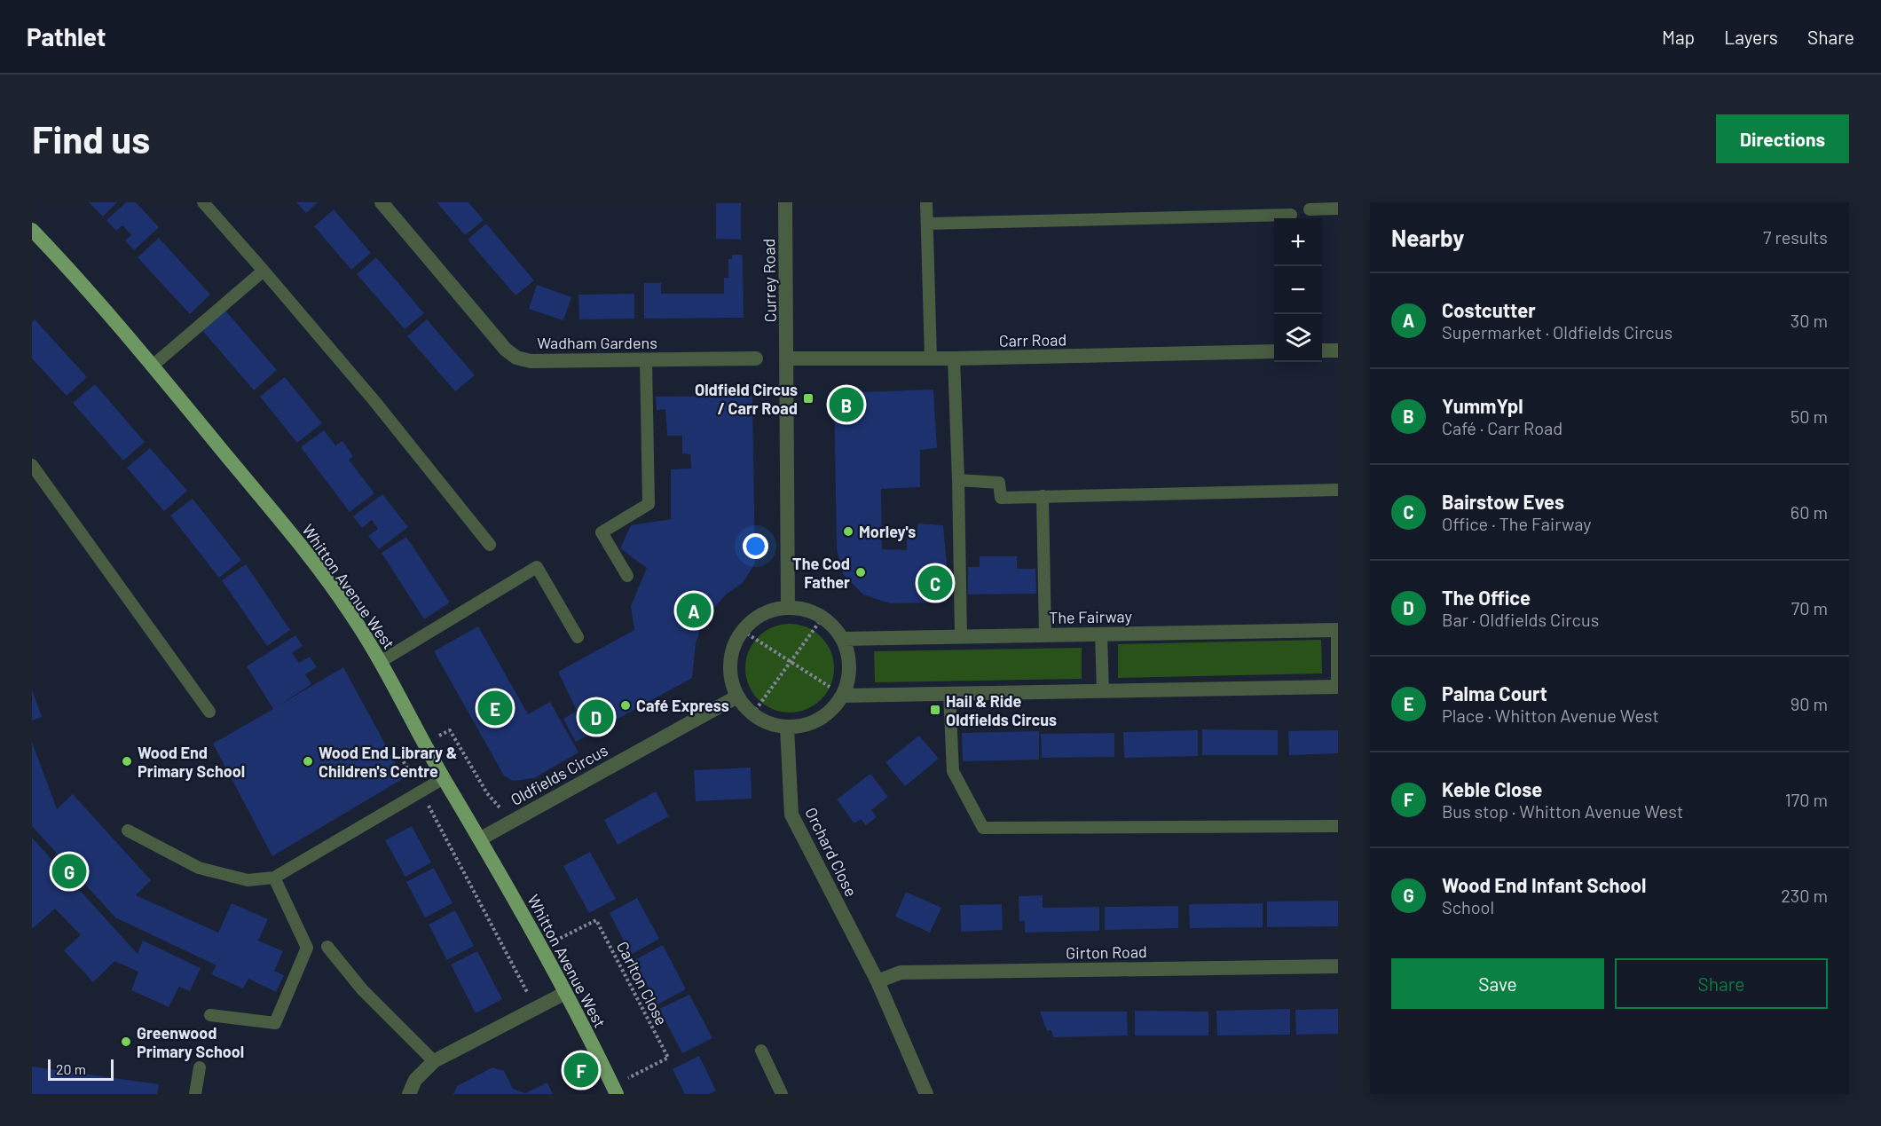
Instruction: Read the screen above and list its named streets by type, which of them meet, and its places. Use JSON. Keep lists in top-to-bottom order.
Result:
{
  "streets": {
    "main road": ["Whitton Avenue West"],
    "street": [
      "Currey Road",
      "Carr Road",
      "Wadham Gardens",
      "The Fairway",
      "Oldfields Circus",
      "Orchard Close",
      "Girton Road"
    ],
    "path": ["Carlton Close"]
  },
  "crossings": [
    ["Currey Road", "Carr Road"],
    ["Whitton Avenue West", "Oldfields Circus"],
    ["Whitton Avenue West", "Carlton Close"],
    ["Orchard Close", "Girton Road"]
  ],
  "places": {
    "transit": ["Oldfield Circus / Carr Road", "Hail & Ride Oldfields Circus"],
    "other": [
      "Morley's",
      "The Cod Father",
      "Café Express",
      "Wood End Primary School",
      "Wood End Library & Children's Centre",
      "Greenwood Primary School"
    ]
  },
  "scale_bar": "20 m",
  "page": {
    "header": "Pathlet",
    "nav": ["Map", "Layers", "Share"],
    "buttons": [
      "Directions",
      ["Save", "Share"]
    ],
    "title": "Find us",
    "heading": ["Nearby", "7 results"],
    "map_buttons": ["+", "−"],
    "list": [
      {
        "mark": "A",
        "name": "Costcutter",
        "note": "Supermarket · Oldfields Circus",
        "value": "30 m"
      },
      {
        "mark": "B",
        "name": "YummYpl",
        "note": "Café · Carr Road",
        "value": "50 m"
      },
      {
        "mark": "C",
        "name": "Bairstow Eves",
        "note": "Office · The Fairway",
        "value": "60 m"
      },
      {
        "mark": "D",
        "name": "The Office",
        "note": "Bar · Oldfields Circus",
        "value": "70 m"
      },
      {
        "mark": "E",
        "name": "Palma Court",
        "note": "Place · Whitton Avenue West",
        "value": "90 m"
      },
      {
        "mark": "F",
        "name": "Keble Close",
        "note": "Bus stop · Whitton Avenue West",
        "value": "170 m"
      },
      {
        "mark": "G",
        "name": "Wood End Infant School",
        "note": "School",
        "value": "230 m"
      }
    ],
    "pins": [
      "B",
      "C",
      "A",
      "E",
      "D",
      "G",
      "F"
    ],
    "scale": "20 m"
  }
}
